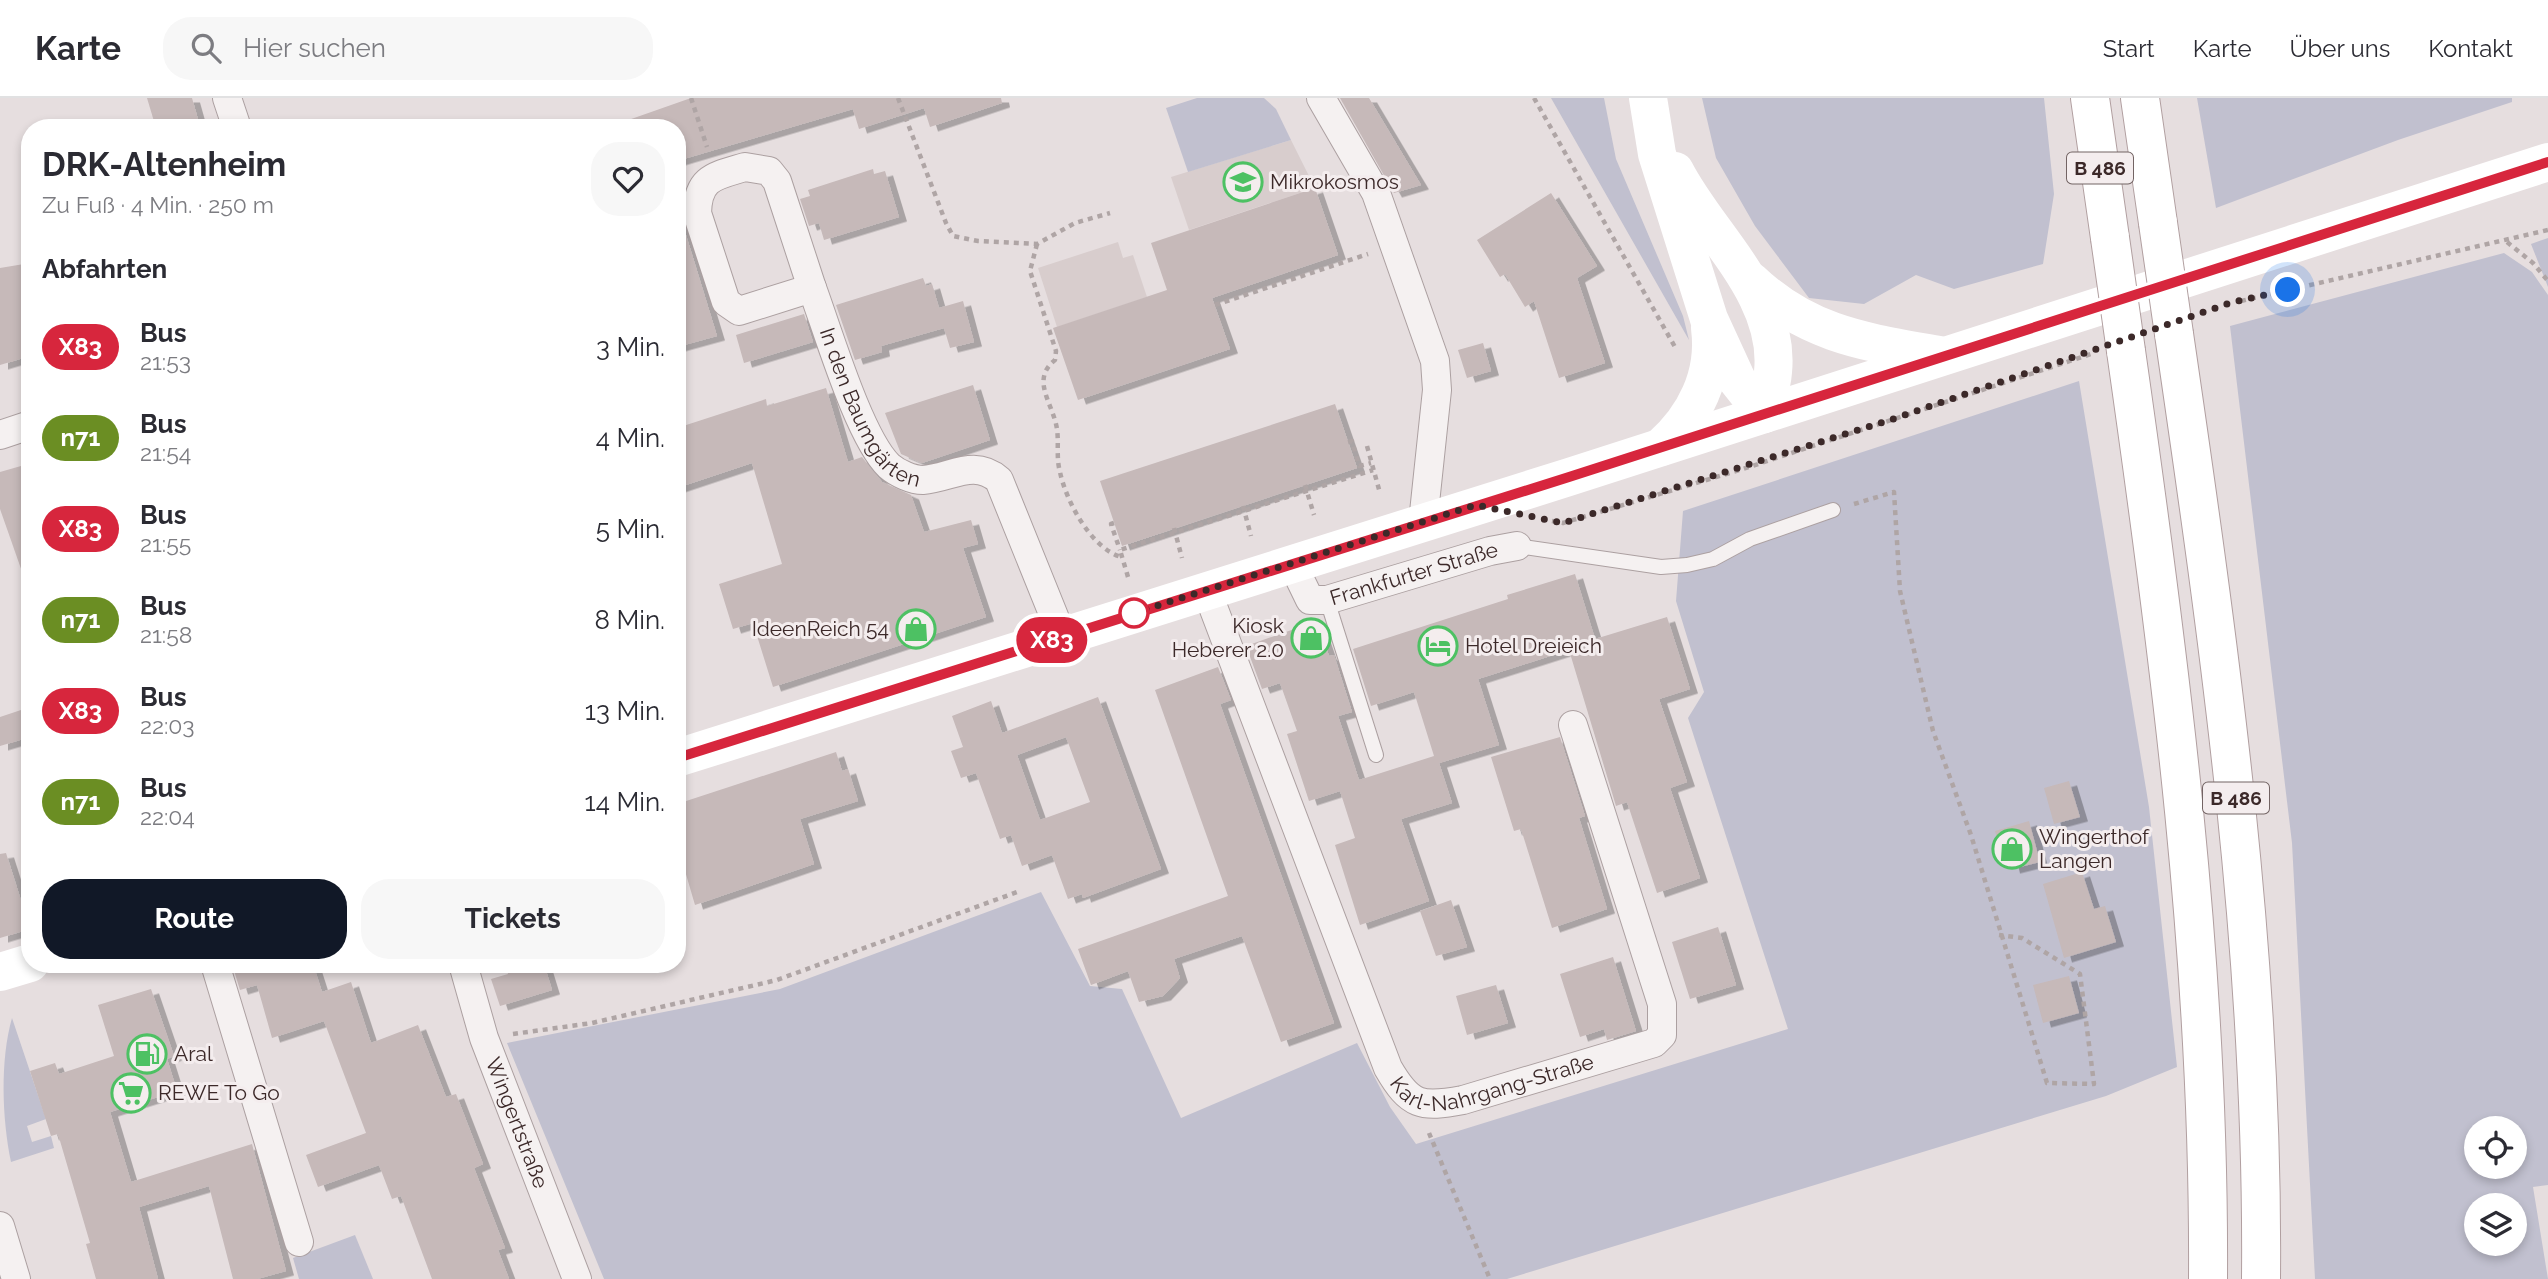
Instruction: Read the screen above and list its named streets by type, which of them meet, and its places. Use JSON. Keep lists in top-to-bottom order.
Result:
{
  "streets": {
    "main road": ["B 486"],
    "street": [
      "In den Baumgärten",
      "Frankfurter Straße",
      "Karl-Nahrgang-Straße",
      "Wingertstraße"
    ]
  },
  "places": {
    "school or university": ["Mikrokosmos"],
    "shop": ["IdeenReich 54", "Kiosk Heberer 2.0", "Wingerthof Langen"],
    "hotel": ["Hotel Dreieich"],
    "fuel station": ["Aral"],
    "supermarket": ["REWE To Go"]
  },
  "lines": ["bus line X83"],
  "page": {
    "header": "Karte",
    "search": "Hier suchen",
    "nav": [
      "Start",
      "Karte",
      "Über uns",
      "Kontakt"
    ],
    "on_map": "X83",
    "heading": [
      ["DRK-Altenheim", "Zu Fuß · 4 Min. · 250 m"],
      "Abfahrten"
    ],
    "list": [
      {
        "mark": "X83",
        "name": "Bus",
        "note": "21:53",
        "value": "3 Min."
      },
      {
        "mark": "n71",
        "name": "Bus",
        "note": "21:54",
        "value": "4 Min."
      },
      {
        "mark": "X83",
        "name": "Bus",
        "note": "21:55",
        "value": "5 Min."
      },
      {
        "mark": "n71",
        "name": "Bus",
        "note": "21:58",
        "value": "8 Min."
      },
      {
        "mark": "X83",
        "name": "Bus",
        "note": "22:03",
        "value": "13 Min."
      },
      {
        "mark": "n71",
        "name": "Bus",
        "note": "22:04",
        "value": "14 Min."
      }
    ],
    "buttons": ["Route", "Tickets"]
  }
}
